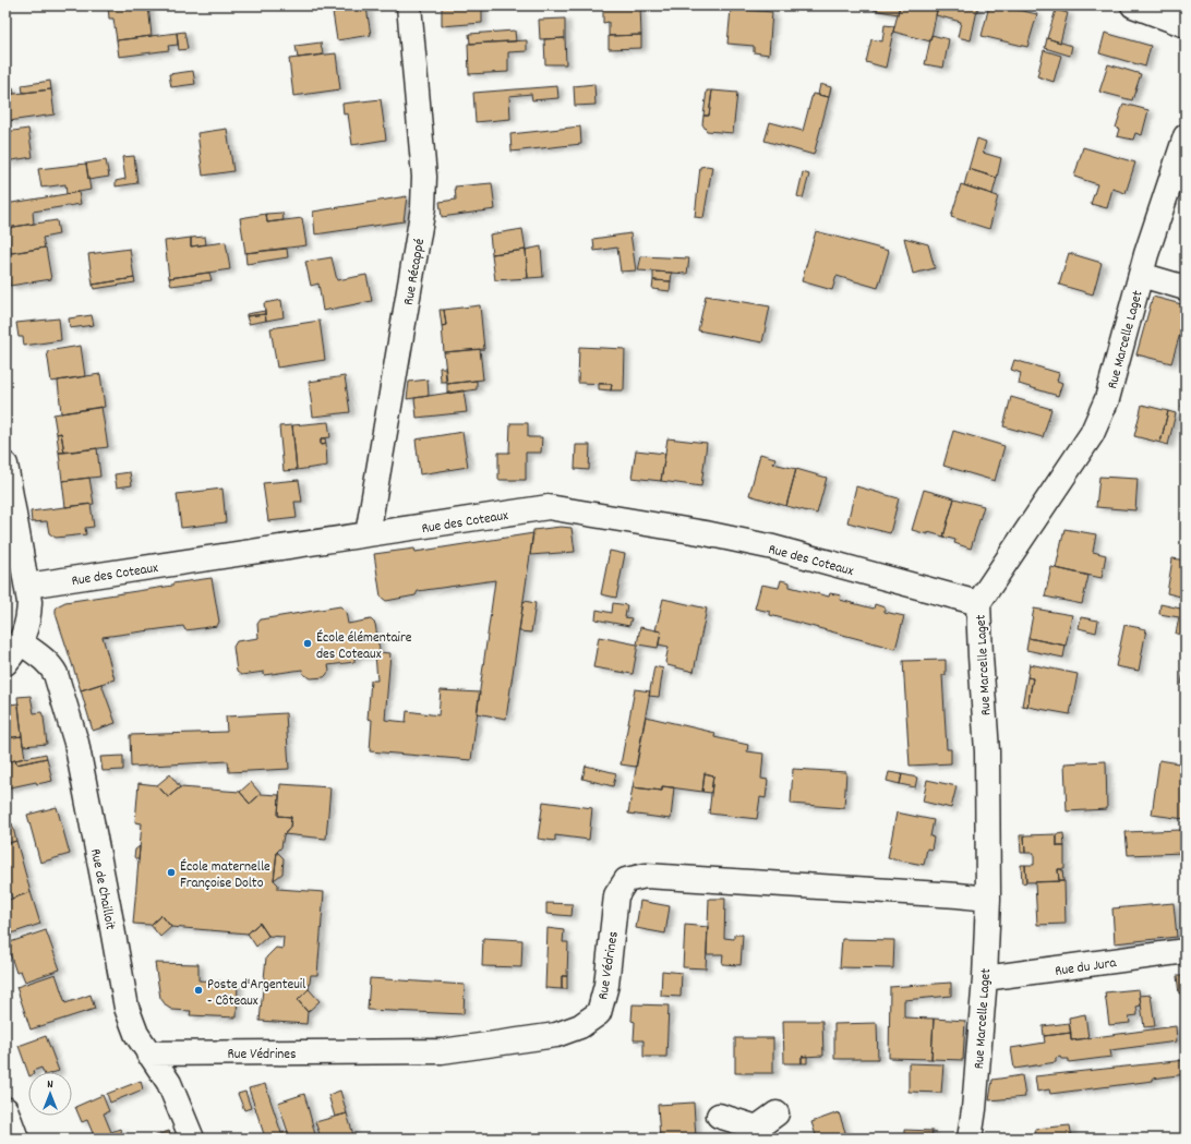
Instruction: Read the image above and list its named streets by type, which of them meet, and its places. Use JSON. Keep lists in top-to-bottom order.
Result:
{
  "streets": {
    "street": [
      "Rue Récappé",
      "Rue Marcelle Laget",
      "Rue des Coteaux",
      "Rue de Chailloit",
      "Rue Védrines",
      "Rue du Jura"
    ]
  },
  "crossings": [
    ["Rue Récappé", "Rue des Coteaux"],
    ["Rue Marcelle Laget", "Rue des Coteaux"],
    ["Rue Marcelle Laget", "Rue Védrines"],
    ["Rue Marcelle Laget", "Rue du Jura"],
    ["Rue de Chailloit", "Rue Védrines"]
  ],
  "places": ["École élémentaire des Coteaux", "École maternelle Françoise Dolto", "Poste d'Argenteuil - Côteaux"],
  "north": "top"
}
